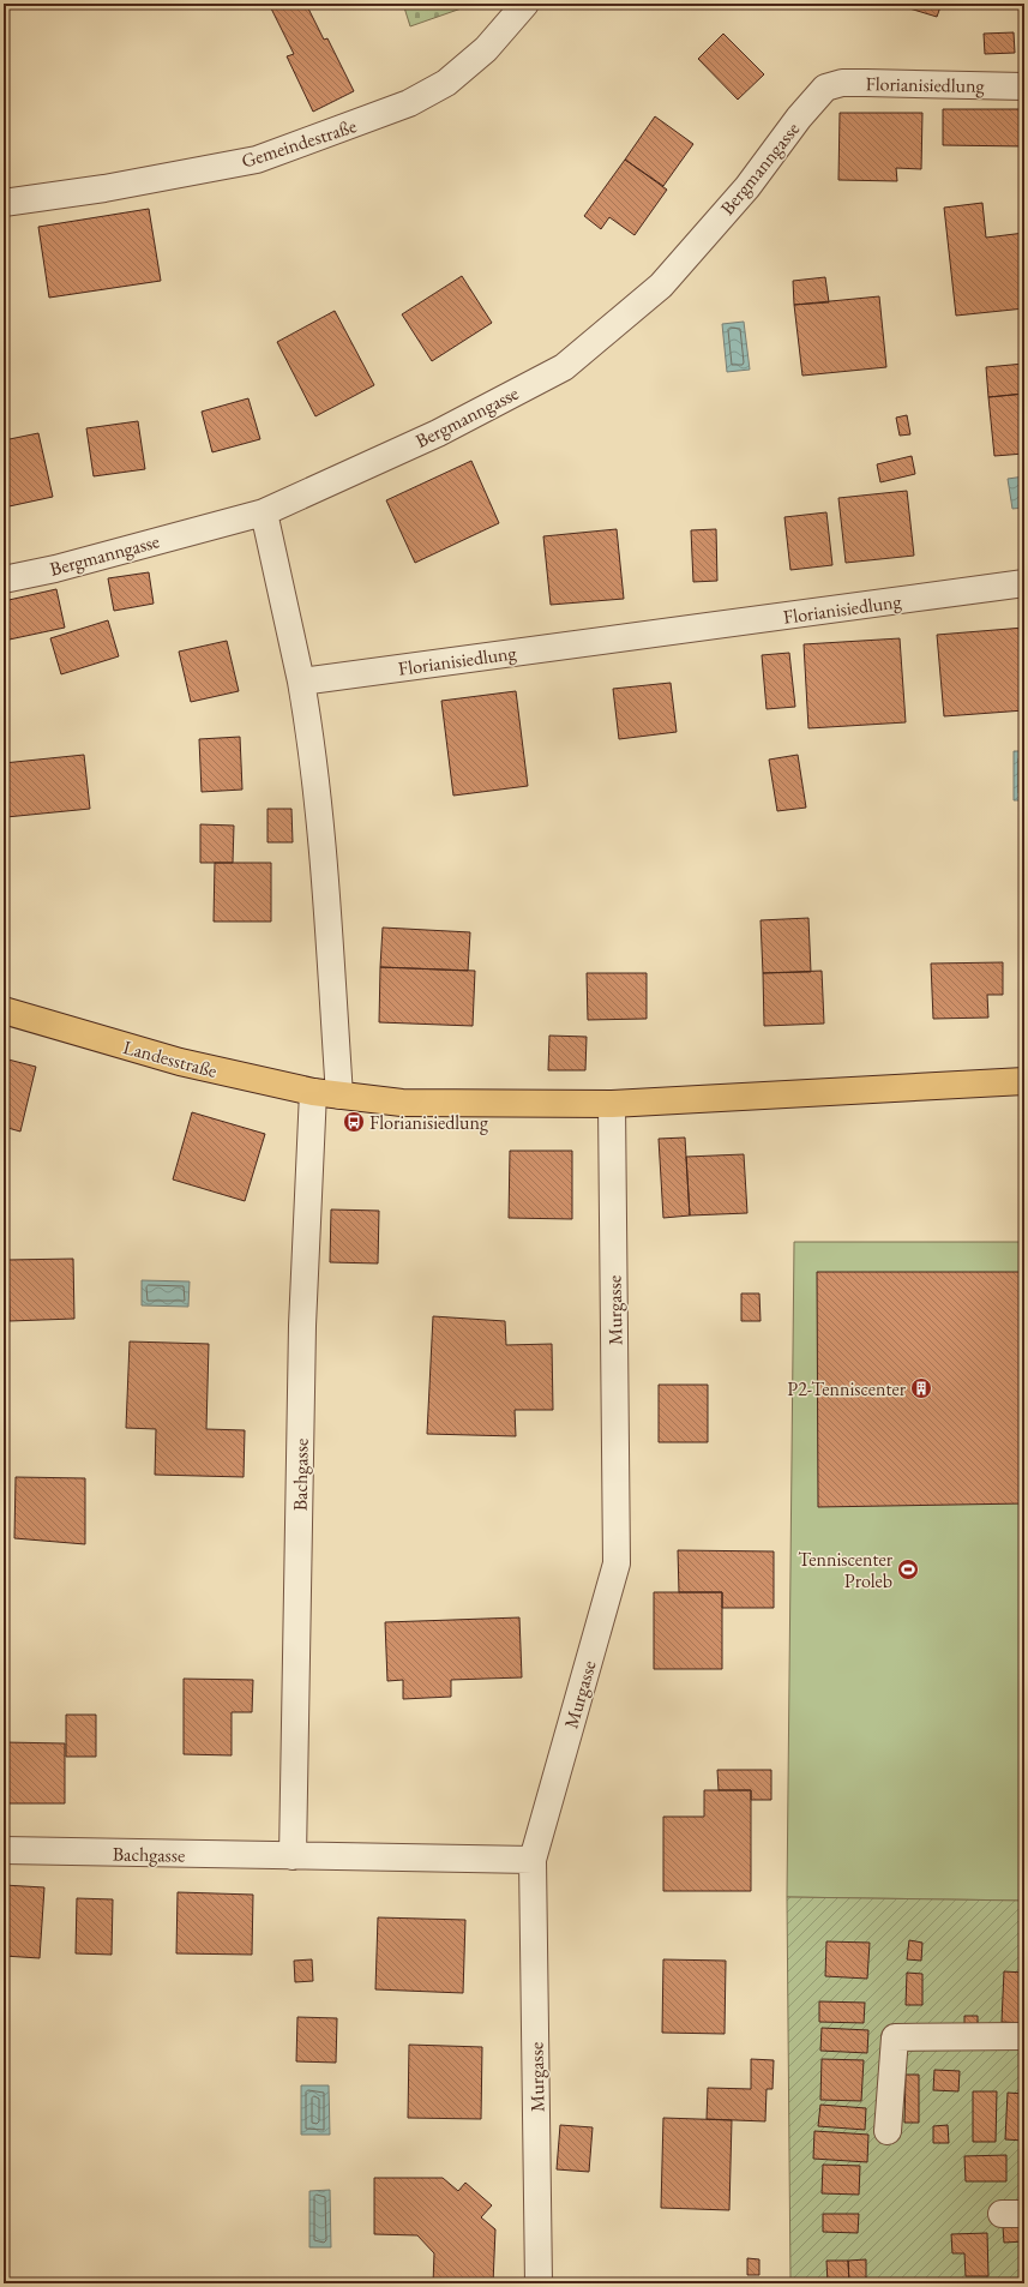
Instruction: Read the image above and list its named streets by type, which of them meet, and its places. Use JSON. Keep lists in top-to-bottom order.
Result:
{
  "streets": {
    "main road": ["Landesstraße"],
    "street": [
      "Florianisiedlung",
      "Gemeindestraße",
      "Bergmanngasse",
      "Murgasse",
      "Bachgasse"
    ]
  },
  "crossings": [
    ["Florianisiedlung", "Bergmanngasse"],
    ["Landesstraße", "Murgasse"],
    ["Landesstraße", "Bachgasse"],
    ["Murgasse", "Bachgasse"]
  ],
  "places": {
    "bus stop": ["Florianisiedlung"],
    "building": ["P2-Tenniscenter"],
    "sports": ["Tenniscenter Proleb"]
  }
}
